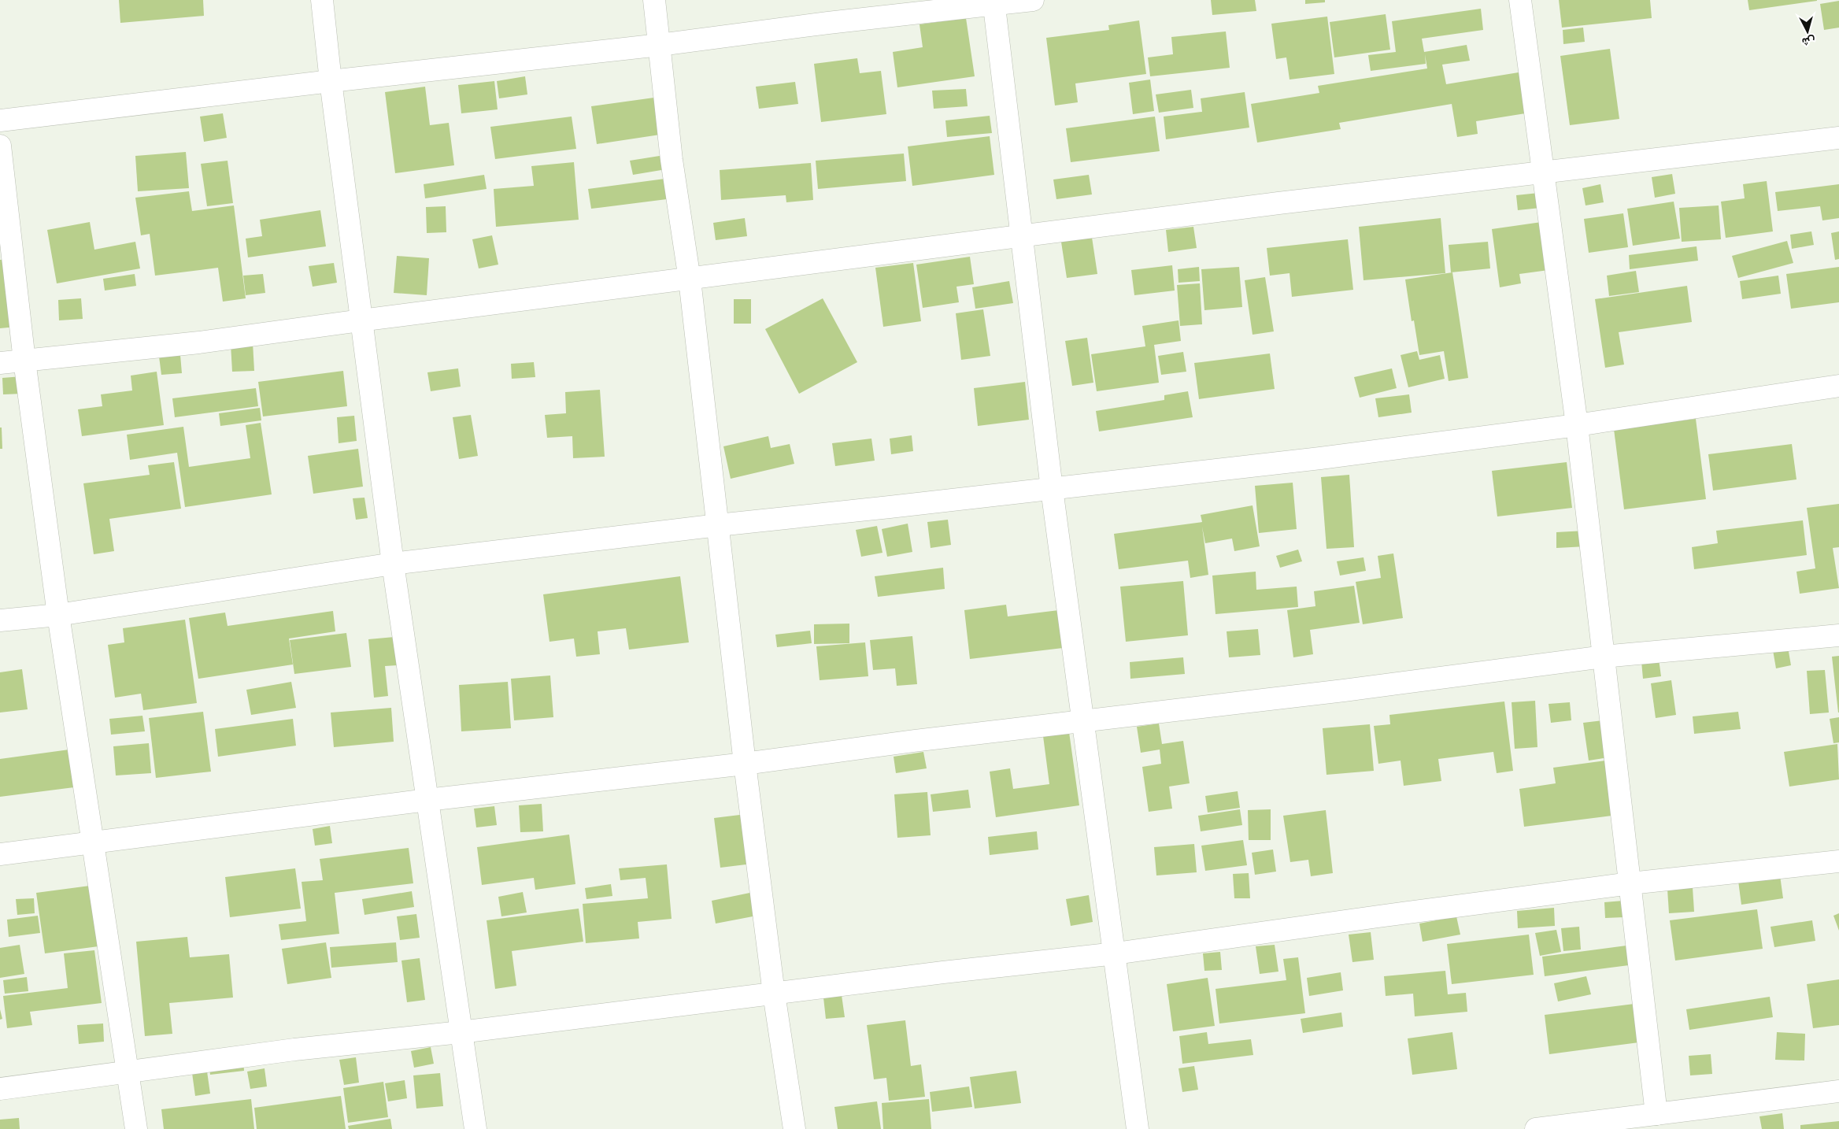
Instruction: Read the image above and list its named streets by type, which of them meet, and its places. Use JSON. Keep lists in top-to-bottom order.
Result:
{
  "north": "bottom"
}
